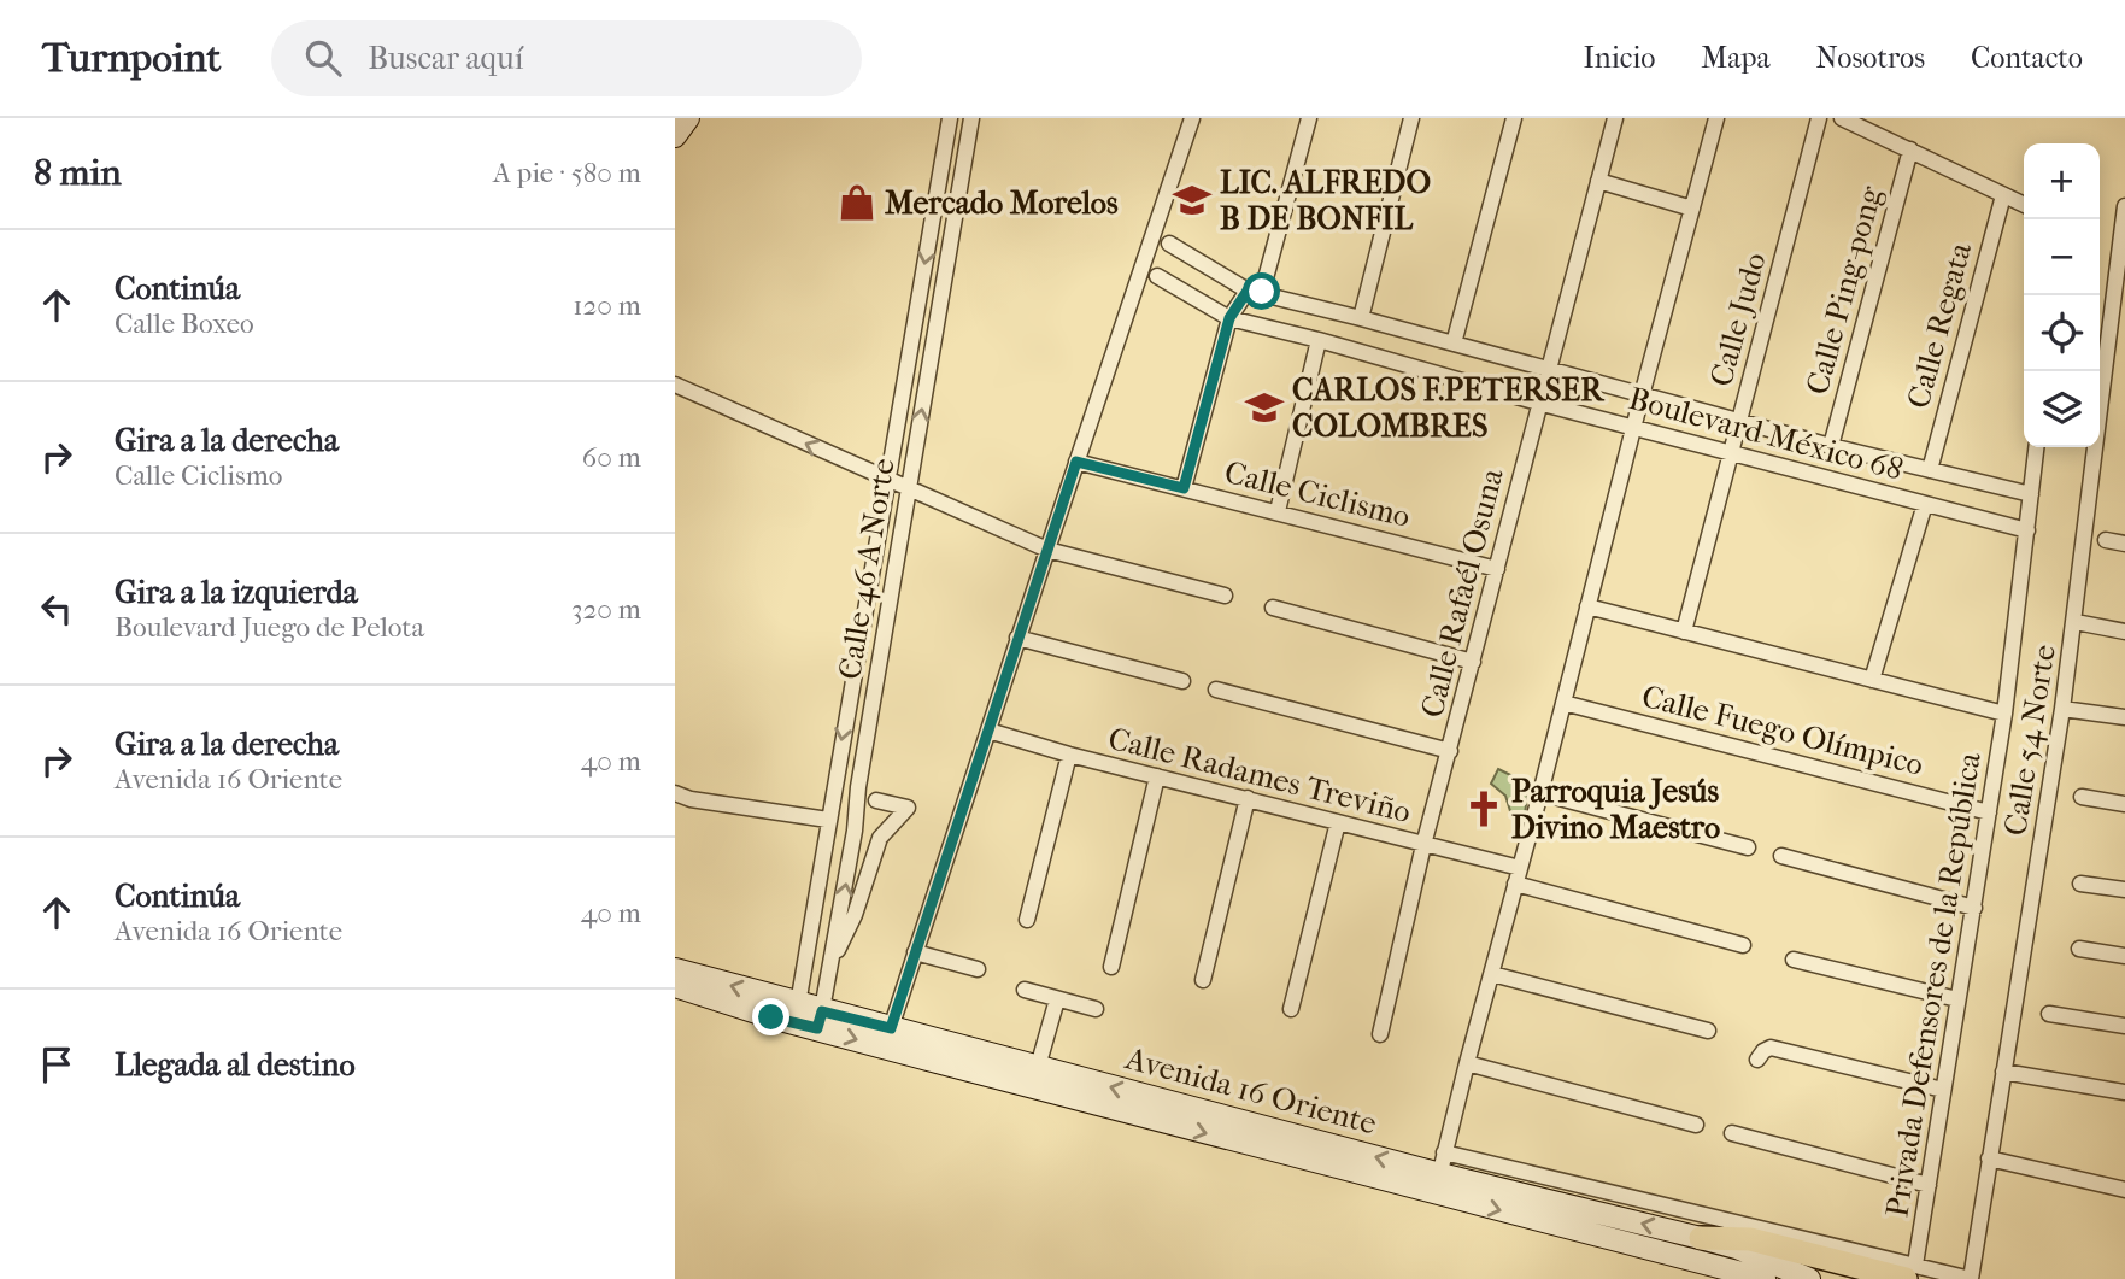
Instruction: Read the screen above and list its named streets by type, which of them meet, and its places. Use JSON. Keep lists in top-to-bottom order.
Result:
{
  "streets": {
    "main road": ["Avenida 16 Oriente"],
    "street": [
      "Calle Ping-pong",
      "Calle Judo",
      "Calle Regata",
      "Boulevard México 68",
      "Calle Ciclismo",
      "Calle 46 A Norte",
      "Calle Rafaél Osuna",
      "Calle Fuego Olímpico",
      "Calle 54 Norte",
      "Calle Radames Treviño",
      "Privada Defensores de la República"
    ]
  },
  "crossings": [
    ["Calle Ping-pong", "Boulevard México 68"],
    ["Calle Judo", "Boulevard México 68"],
    ["Calle Regata", "Boulevard México 68"],
    ["Boulevard México 68", "Calle Rafaél Osuna"],
    ["Boulevard México 68", "Privada Defensores de la República"],
    ["Calle Ciclismo", "Calle Rafaél Osuna"],
    ["Calle 46 A Norte", "Avenida 16 Oriente"],
    ["Calle Rafaél Osuna", "Calle Radames Treviño"],
    ["Calle Fuego Olímpico", "Privada Defensores de la República"],
    ["Calle 54 Norte", "Privada Defensores de la República"],
    ["Privada Defensores de la República", "Avenida 16 Oriente"]
  ],
  "places": {
    "school or university": ["LIC. ALFREDO B DE BONFIL", "CARLOS F.PETERSER COLOMBRES"],
    "shop": ["Mercado Morelos"],
    "church": ["Parroquia Jesús Divino Maestro"]
  },
  "page": {
    "header": "Turnpoint",
    "search": "Buscar aquí",
    "nav": [
      "Inicio",
      "Mapa",
      "Nosotros",
      "Contacto"
    ],
    "heading": ["8 min", "A pie · 580 m"],
    "map_buttons": ["+", "−"],
    "list": [
      ["Continúa", "Calle Boxeo", "120 m"],
      ["Gira a la derecha", "Calle Ciclismo", "60 m"],
      ["Gira a la izquierda", "Boulevard Juego de Pelota", "320 m"],
      ["Gira a la derecha", "Avenida 16 Oriente", "40 m"],
      ["Continúa", "Avenida 16 Oriente", "40 m"],
      "Llegada al destino"
    ]
  }
}
